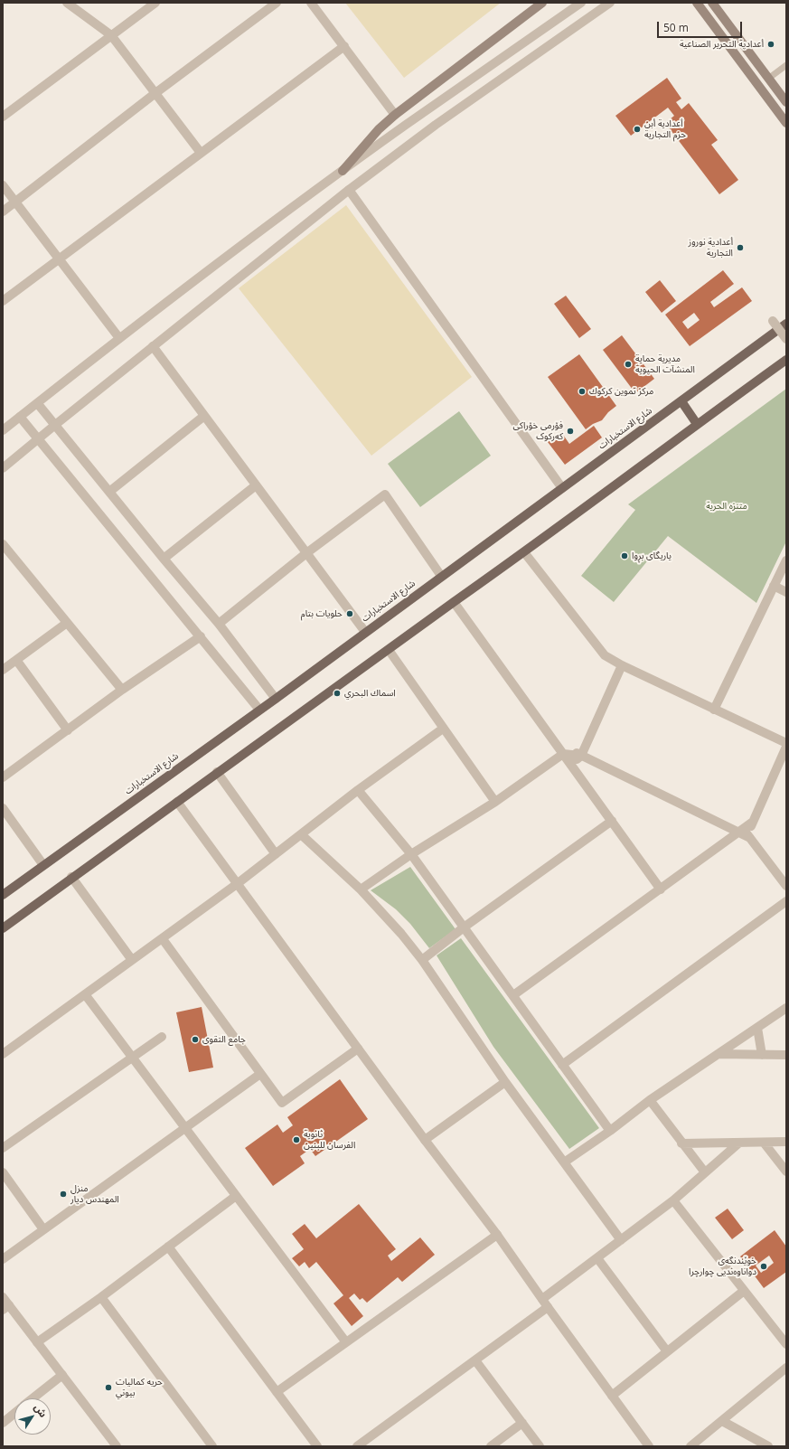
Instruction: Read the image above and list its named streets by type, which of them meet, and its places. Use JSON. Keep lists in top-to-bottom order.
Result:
{
  "streets": {
    "main road": ["شارع الاستخبارات"]
  },
  "parks": ["متنزه الحرية"],
  "places": [
    "أعدادية التحرير الصناعية",
    "أعدادية أبن حزم التجارية",
    "أعدادية نوروز التجارية",
    "مديرية حماية المنشآت الحيوية",
    "مركز تموين كركوك",
    "فۆرمی خۆراکی کەرکوک",
    "یاریگای بڕوا",
    "حلويات بتام",
    "اسماك البحري",
    "جامع التقوى",
    "ثانوية الفرسان للبنين",
    "منزل المهندس ديار",
    "خوێندنگەی دواناوەندیی چوارچرا",
    "حريه كماليات بيوتي"
  ],
  "scale_bar": "50 m",
  "north": "top right"
}
